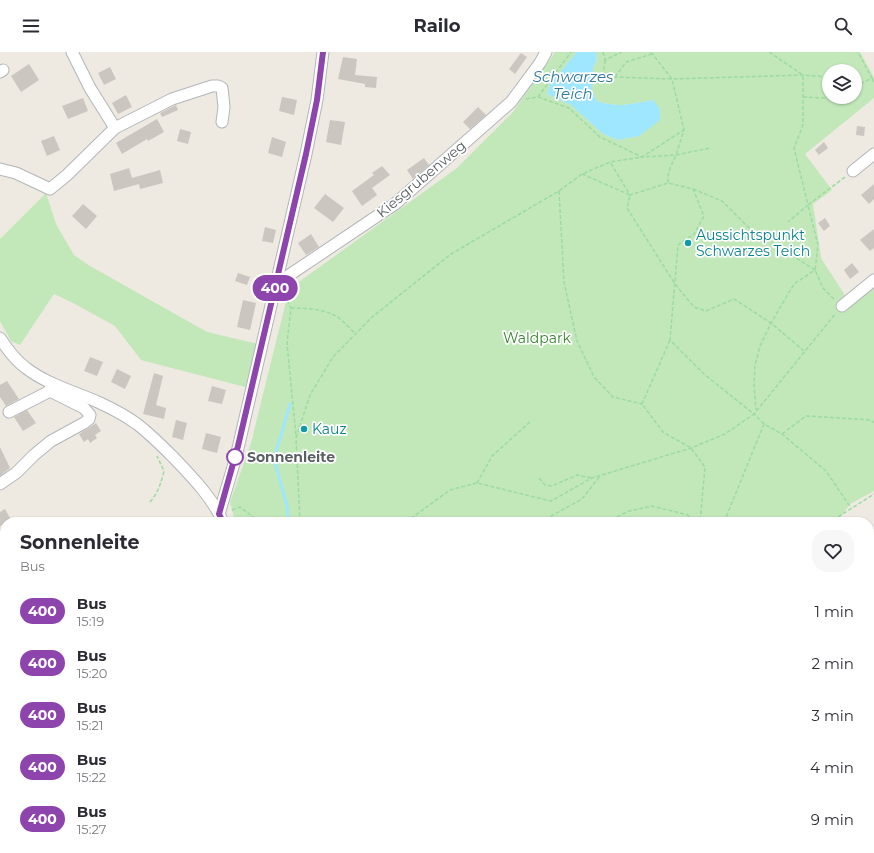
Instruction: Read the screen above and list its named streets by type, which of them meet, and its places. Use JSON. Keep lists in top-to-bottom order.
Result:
{
  "streets": {
    "street": ["Kiesgrubenweg"]
  },
  "water": ["Schwarzes Teich"],
  "parks": ["Waldpark"],
  "places": ["Aussichtspunkt Schwarzes Teich", "Kauz", "Sonnenleite"],
  "lines": ["bus line 400"],
  "page": {
    "header": "Railo",
    "on_map": "400",
    "heading": ["Sonnenleite", "Bus"],
    "list": [
      {
        "mark": "400",
        "name": "Bus",
        "note": "15:19",
        "value": "1 min"
      },
      {
        "mark": "400",
        "name": "Bus",
        "note": "15:20",
        "value": "2 min"
      },
      {
        "mark": "400",
        "name": "Bus",
        "note": "15:21",
        "value": "3 min"
      },
      {
        "mark": "400",
        "name": "Bus",
        "note": "15:22",
        "value": "4 min"
      },
      {
        "mark": "400",
        "name": "Bus",
        "note": "15:27",
        "value": "9 min"
      }
    ]
  }
}
